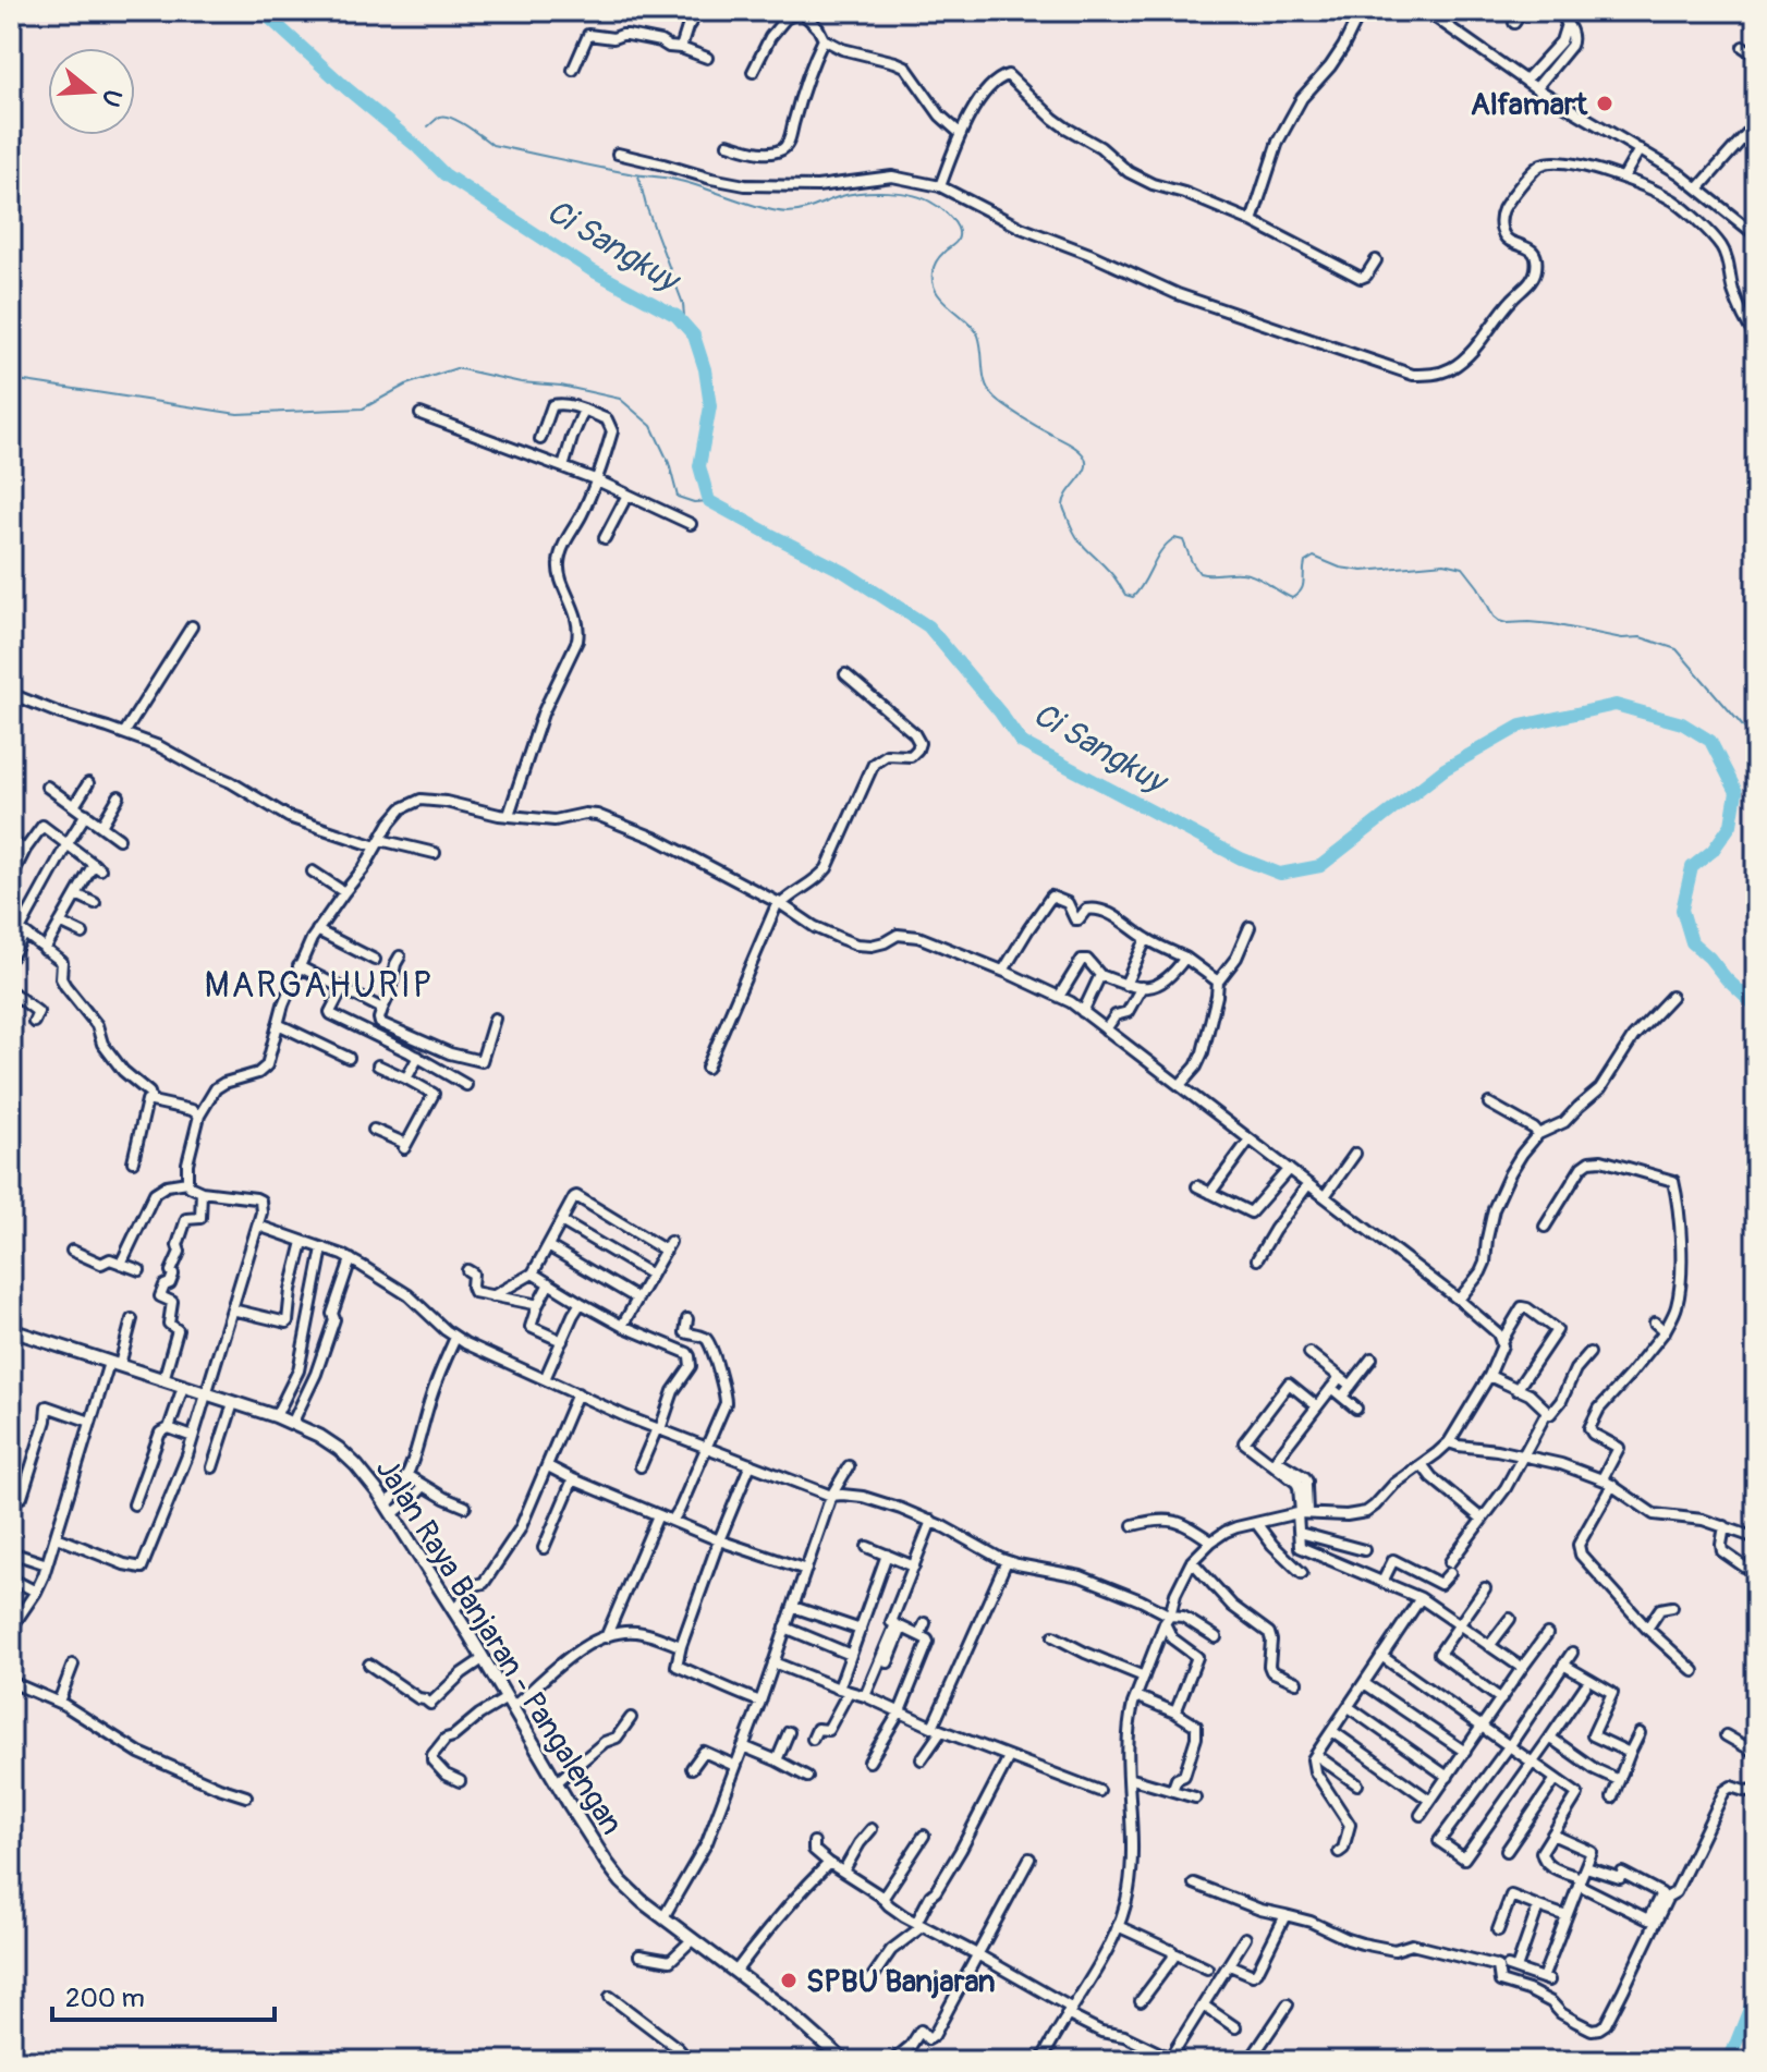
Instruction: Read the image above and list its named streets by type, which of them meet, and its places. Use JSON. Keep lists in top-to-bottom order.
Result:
{
  "streets": {
    "main road": ["Jalan Raya Banjaran - Pangalengan"]
  },
  "districts": ["MARGAHURIP"],
  "water": ["Ci Sangkuy"],
  "places": ["Alfamart", "SPBU Banjaran"],
  "scale_bar": "200 m",
  "north": "right"
}
